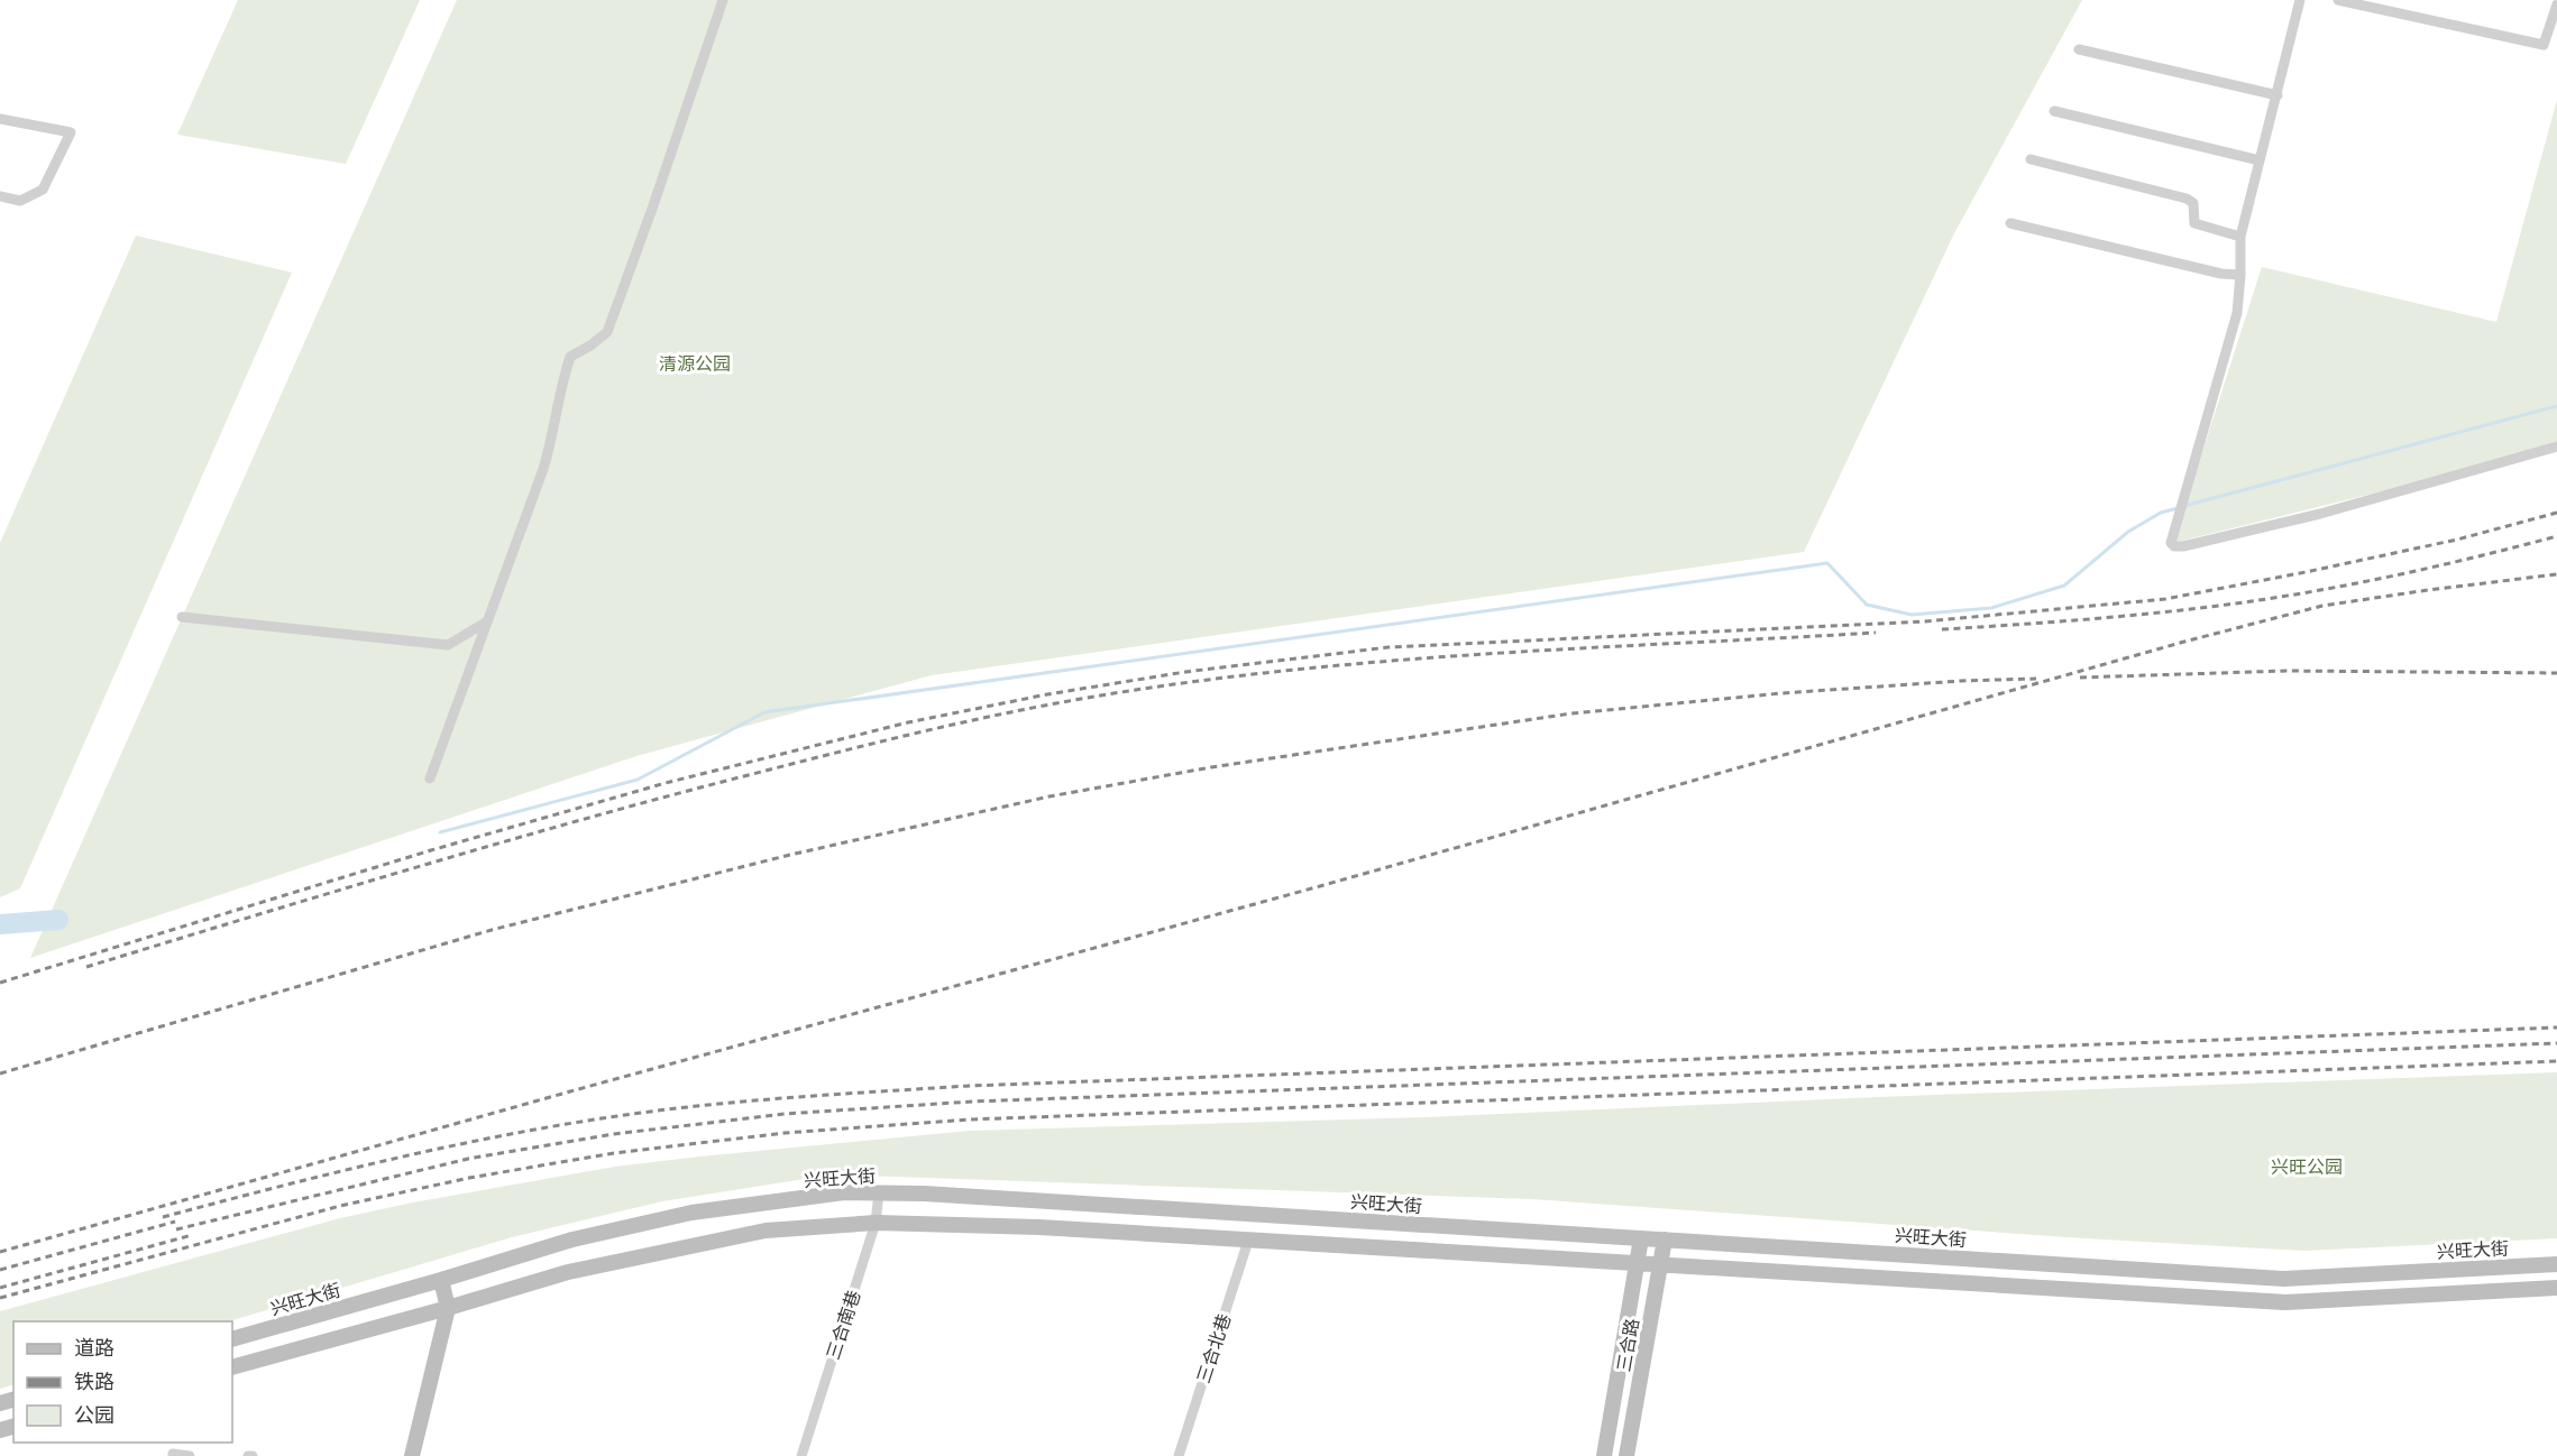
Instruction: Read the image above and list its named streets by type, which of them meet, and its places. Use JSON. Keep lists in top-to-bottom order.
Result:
{
  "streets": {
    "main road": ["兴旺大街", "三合路"],
    "street": ["三合南巷", "三合北巷"]
  },
  "crossings": [
    ["兴旺大街", "三合南巷"],
    ["兴旺大街", "三合路"]
  ],
  "parks": ["清源公园", "兴旺公园"],
  "legend": ["道路", "铁路", "公园"]
}
